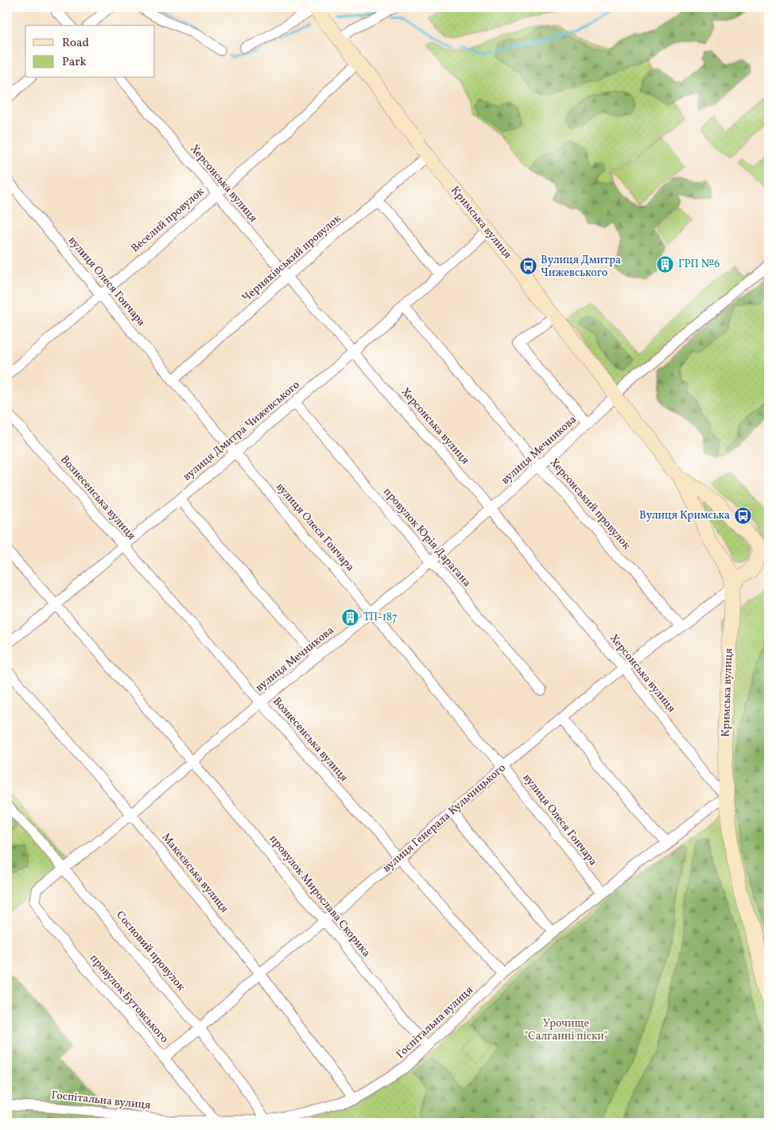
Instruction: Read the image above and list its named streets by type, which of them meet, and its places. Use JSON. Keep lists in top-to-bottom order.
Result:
{
  "streets": {
    "street": [
      "Херсонська вулиця",
      "Веселий провулок",
      "Кримська вулиця",
      "Черняхівський провулок",
      "вулиця Олеся Гончара",
      "вулиця Дмитра Чижевського",
      "вулиця Мечникова",
      "Вознесенська вулиця",
      "Херсонський провулок",
      "провулок Юрія Дарагана",
      "вулиця Генерала Кульчицького",
      "Макеєвська вулиця",
      "провулок Мирослава Скорика",
      "Сосновий провулок",
      "провулок Бутовського",
      "Госпітальна вулиця"
    ]
  },
  "crossings": [
    ["Херсонська вулиця", "Веселий провулок"],
    ["Херсонська вулиця", "Кримська вулиця"],
    ["Херсонська вулиця", "Черняхівський провулок"],
    ["Херсонська вулиця", "вулиця Дмитра Чижевського"],
    ["Херсонська вулиця", "вулиця Мечникова"],
    ["Херсонська вулиця", "вулиця Генерала Кульчицького"],
    ["Херсонська вулиця", "Госпітальна вулиця"],
    ["Веселий провулок", "Кримська вулиця"],
    ["Веселий провулок", "вулиця Олеся Гончара"],
    ["Кримська вулиця", "Черняхівський провулок"],
    ["Кримська вулиця", "вулиця Дмитра Чижевського"],
    ["Кримська вулиця", "вулиця Мечникова"],
    ["Кримська вулиця", "вулиця Генерала Кульчицького"],
    ["Кримська вулиця", "Госпітальна вулиця"],
    ["Черняхівський провулок", "вулиця Олеся Гончара"],
    ["вулиця Олеся Гончара", "вулиця Дмитра Чижевського"],
    ["вулиця Олеся Гончара", "вулиця Мечникова"],
    ["вулиця Олеся Гончара", "вулиця Генерала Кульчицького"],
    ["вулиця Олеся Гончара", "Госпітальна вулиця"],
    ["вулиця Дмитра Чижевського", "Вознесенська вулиця"],
    ["вулиця Дмитра Чижевського", "Херсонський провулок"],
    ["вулиця Дмитра Чижевського", "провулок Юрія Дарагана"],
    ["вулиця Дмитра Чижевського", "провулок Мирослава Скорика"],
    ["вулиця Мечникова", "Вознесенська вулиця"],
    ["вулиця Мечникова", "Херсонський провулок"],
    ["вулиця Мечникова", "провулок Юрія Дарагана"],
    ["вулиця Мечникова", "Макеєвська вулиця"],
    ["вулиця Мечникова", "провулок Мирослава Скорика"],
    ["вулиця Мечникова", "Сосновий провулок"],
    ["вулиця Мечникова", "провулок Бутовського"],
    ["Вознесенська вулиця", "вулиця Генерала Кульчицького"],
    ["Вознесенська вулиця", "Госпітальна вулиця"],
    ["Херсонський провулок", "вулиця Генерала Кульчицького"],
    ["вулиця Генерала Кульчицького", "Макеєвська вулиця"],
    ["вулиця Генерала Кульчицького", "провулок Мирослава Скорика"],
    ["вулиця Генерала Кульчицького", "Сосновий провулок"],
    ["вулиця Генерала Кульчицького", "провулок Бутовського"],
    ["Макеєвська вулиця", "Госпітальна вулиця"],
    ["провулок Мирослава Скорика", "Госпітальна вулиця"],
    ["Сосновий провулок", "Госпітальна вулиця"],
    ["провулок Бутовського", "Госпітальна вулиця"]
  ],
  "parks": ["Урочище \"Салганні піски\""],
  "places": {
    "building": ["ГРП №6", "ТП-187"],
    "bus stop": ["Вулиця Дмитра Чижевського", "Вулиця Кримська"]
  },
  "legend": ["Road", "Park"]
}
